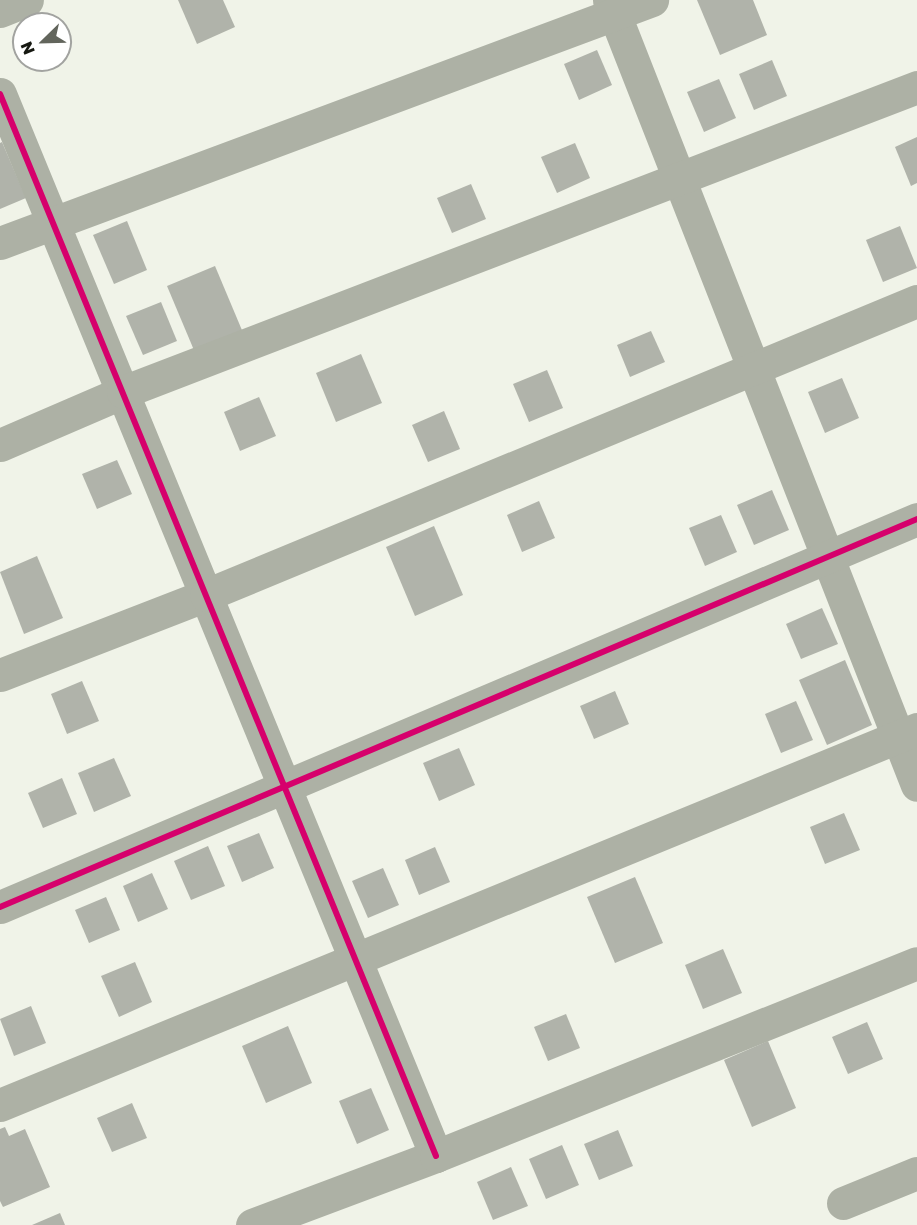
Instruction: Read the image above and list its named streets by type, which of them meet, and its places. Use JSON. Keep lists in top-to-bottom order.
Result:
{
  "north": "bottom left"
}
